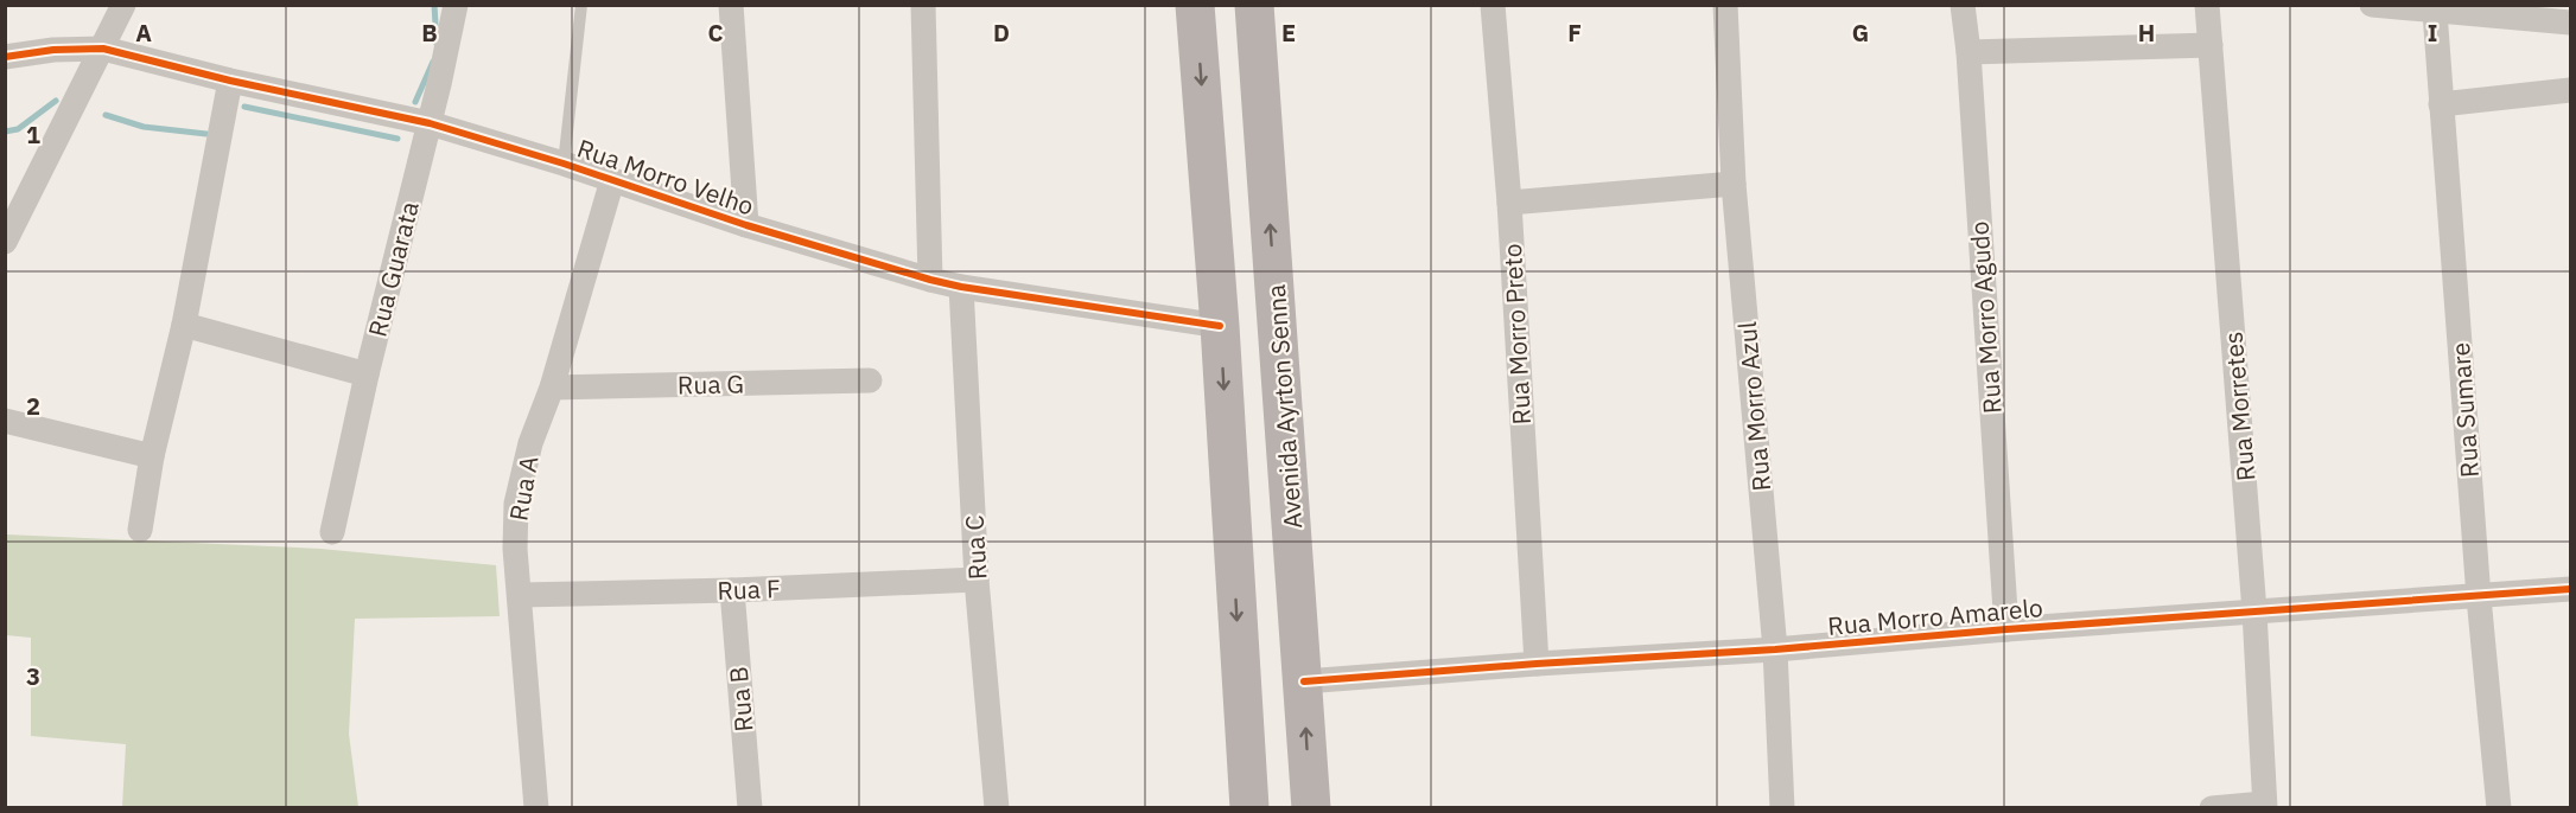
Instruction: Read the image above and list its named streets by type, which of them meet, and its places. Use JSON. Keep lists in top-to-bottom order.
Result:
{
  "streets": {
    "main road": ["Avenida Ayrton Senna"],
    "street": [
      "Rua Morro Velho",
      "Rua Guarata",
      "Rua Morro Agudo",
      "Rua Morro Preto",
      "Rua G",
      "Rua Morro Azul",
      "Rua Morretes",
      "Rua Sumare",
      "Rua A",
      "Rua C",
      "Rua F",
      "Rua Morro Amarelo",
      "Rua B"
    ]
  },
  "crossings": [
    ["Rua Morro Velho", "Rua Guarata"],
    ["Rua Morro Velho", "Rua A"],
    ["Rua Morro Velho", "Rua C"],
    ["Rua Morro Agudo", "Rua Morro Amarelo"],
    ["Rua Morro Preto", "Rua Morro Amarelo"],
    ["Rua G", "Rua A"],
    ["Avenida Ayrton Senna", "Rua Morro Amarelo"],
    ["Rua Morro Azul", "Rua Morro Amarelo"],
    ["Rua Morretes", "Rua Morro Amarelo"],
    ["Rua Sumare", "Rua Morro Amarelo"],
    ["Rua A", "Rua F"],
    ["Rua C", "Rua F"],
    ["Rua F", "Rua B"]
  ],
  "grid": {
    "columns": [
      "A",
      "B",
      "C",
      "D",
      "E",
      "F",
      "G",
      "H",
      "I"
    ],
    "rows": ["1", "2", "3"]
  }
}
